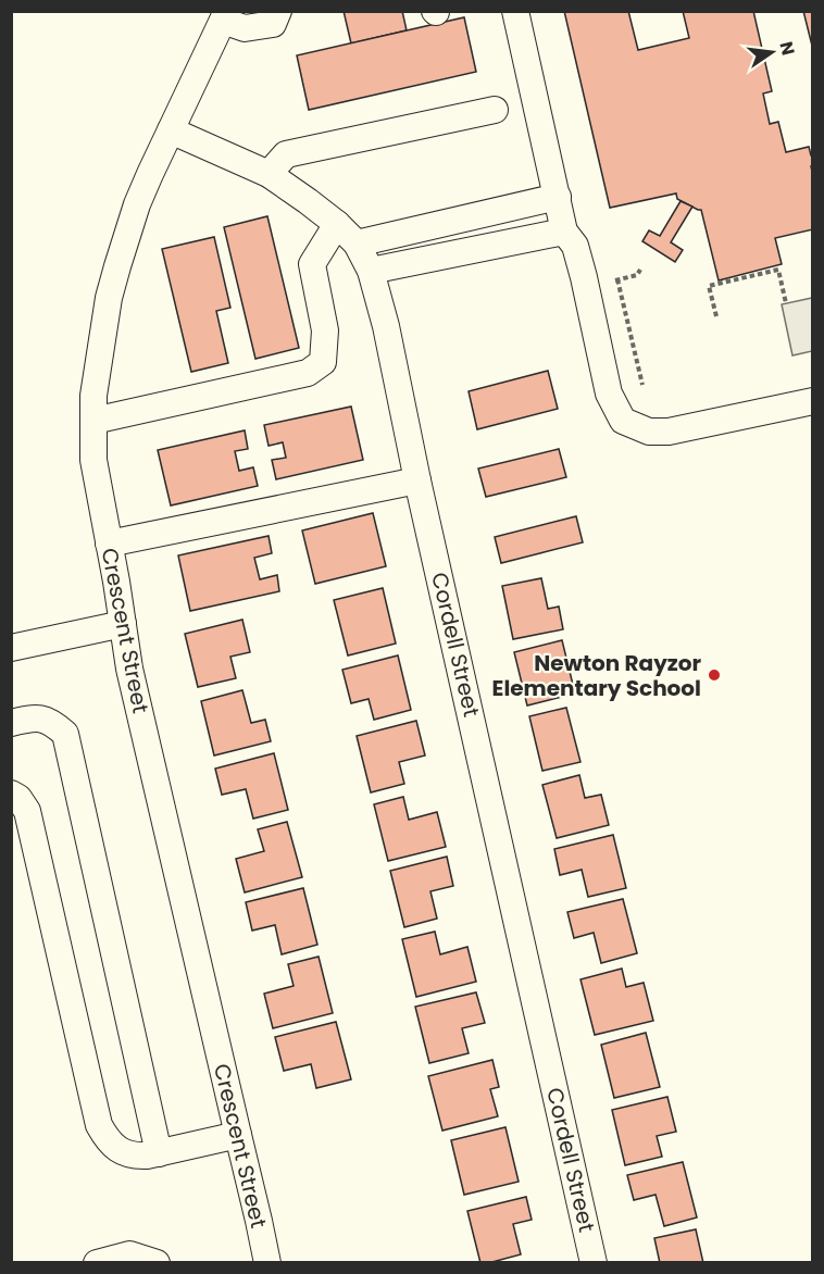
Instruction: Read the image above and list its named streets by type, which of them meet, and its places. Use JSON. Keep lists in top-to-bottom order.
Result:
{
  "streets": {
    "street": ["Crescent Street", "Cordell Street"]
  },
  "crossings": [
    ["Crescent Street", "Cordell Street"]
  ],
  "places": ["Newton Rayzor Elementary School"],
  "north": "right"
}
